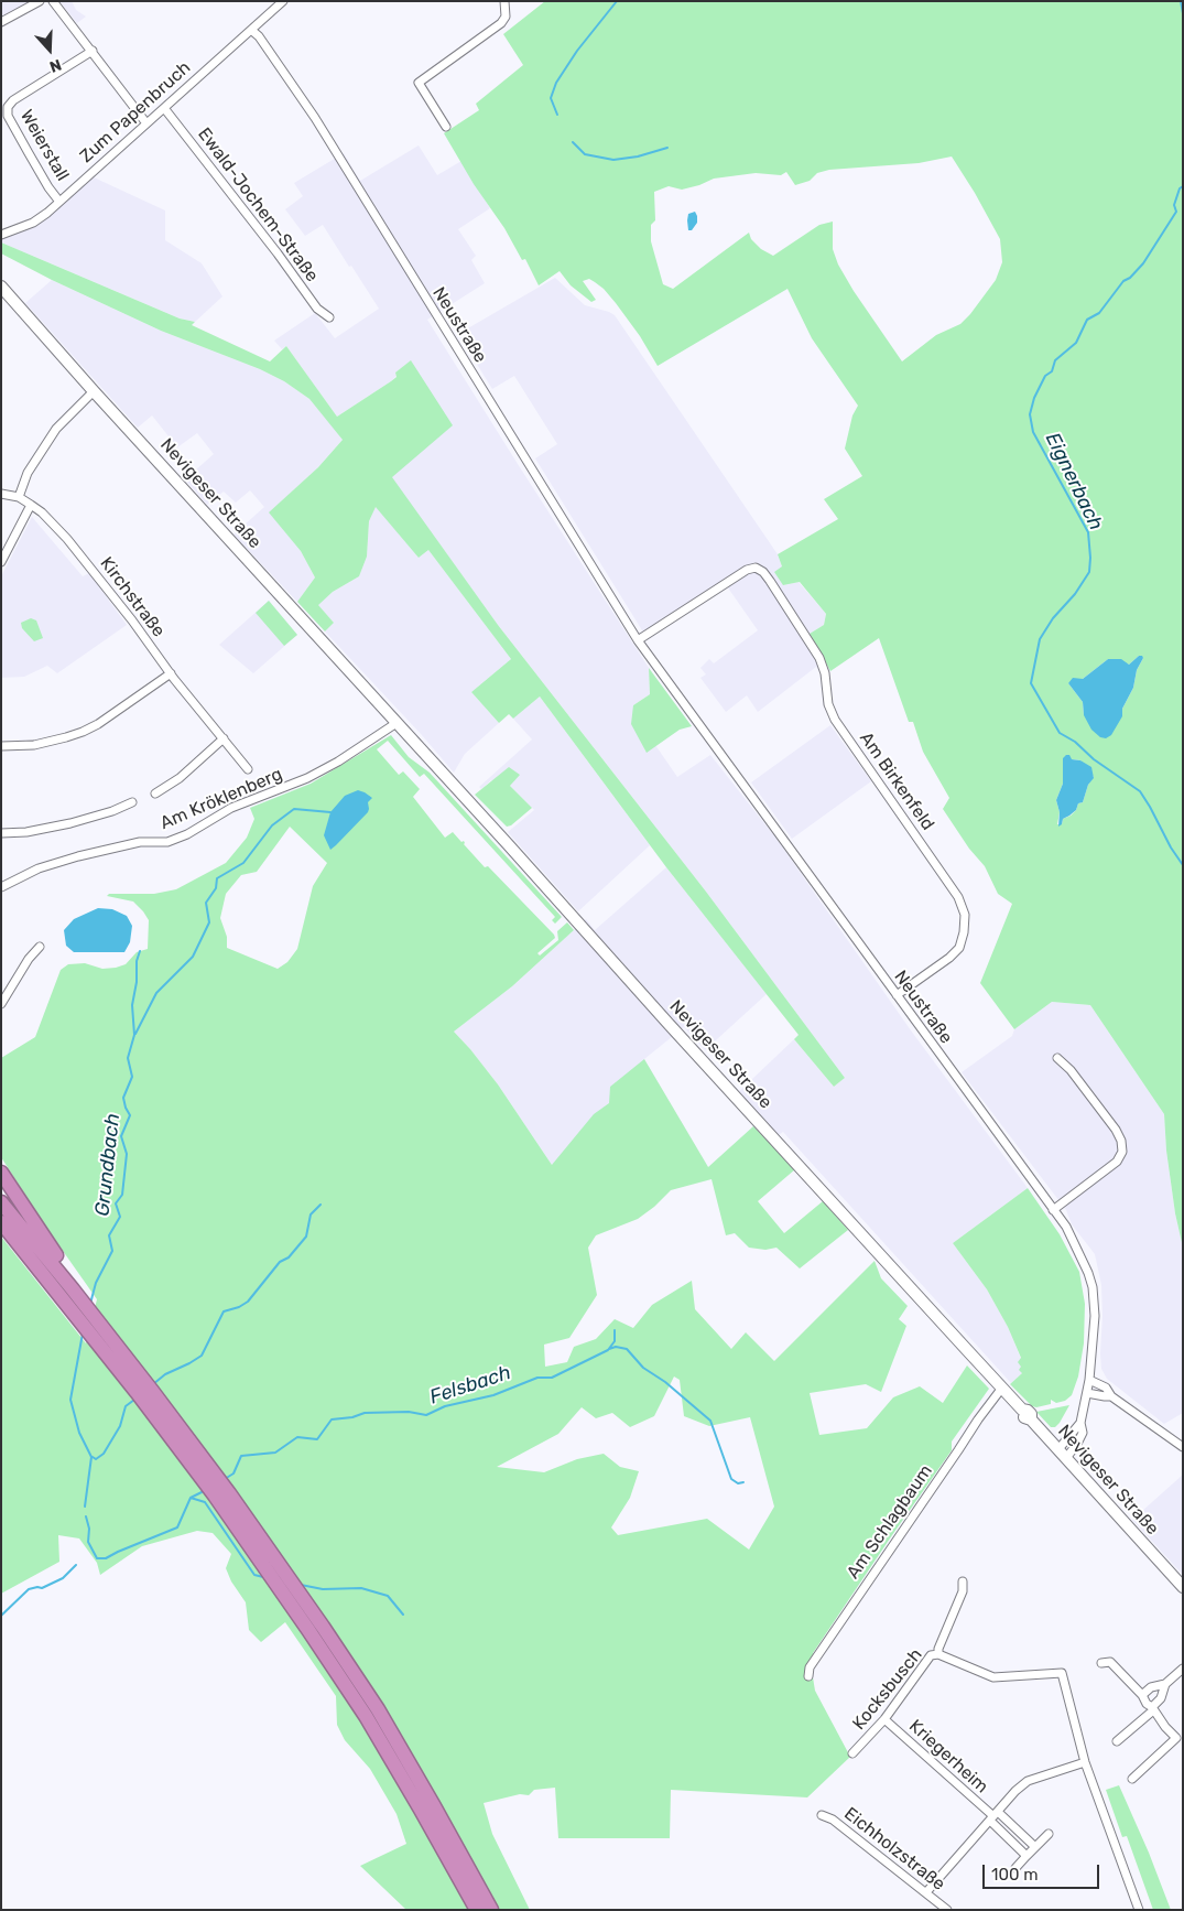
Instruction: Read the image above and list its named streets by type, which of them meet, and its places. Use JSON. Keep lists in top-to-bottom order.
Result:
{
  "streets": {
    "main road": ["Nevigeser Straße"],
    "street": [
      "Zum Papenbruch",
      "Weierstall",
      "Ewald-Jochem-Straße",
      "Neustraße",
      "Kirchstraße",
      "Am Birkenfeld",
      "Am Kröklenberg",
      "Am Schlagbaum",
      "Kocksbusch",
      "Kriegerheim",
      "Eichholzstraße"
    ]
  },
  "crossings": [
    ["Zum Papenbruch", "Weierstall"],
    ["Zum Papenbruch", "Ewald-Jochem-Straße"],
    ["Zum Papenbruch", "Neustraße"],
    ["Neustraße", "Nevigeser Straße"],
    ["Neustraße", "Am Birkenfeld"],
    ["Nevigeser Straße", "Am Kröklenberg"],
    ["Nevigeser Straße", "Am Schlagbaum"],
    ["Kocksbusch", "Kriegerheim"],
    ["Kriegerheim", "Eichholzstraße"]
  ],
  "water": ["Eignerbach", "Grundbach", "Felsbach"],
  "scale_bar": "100 m",
  "north": "bottom"
}
